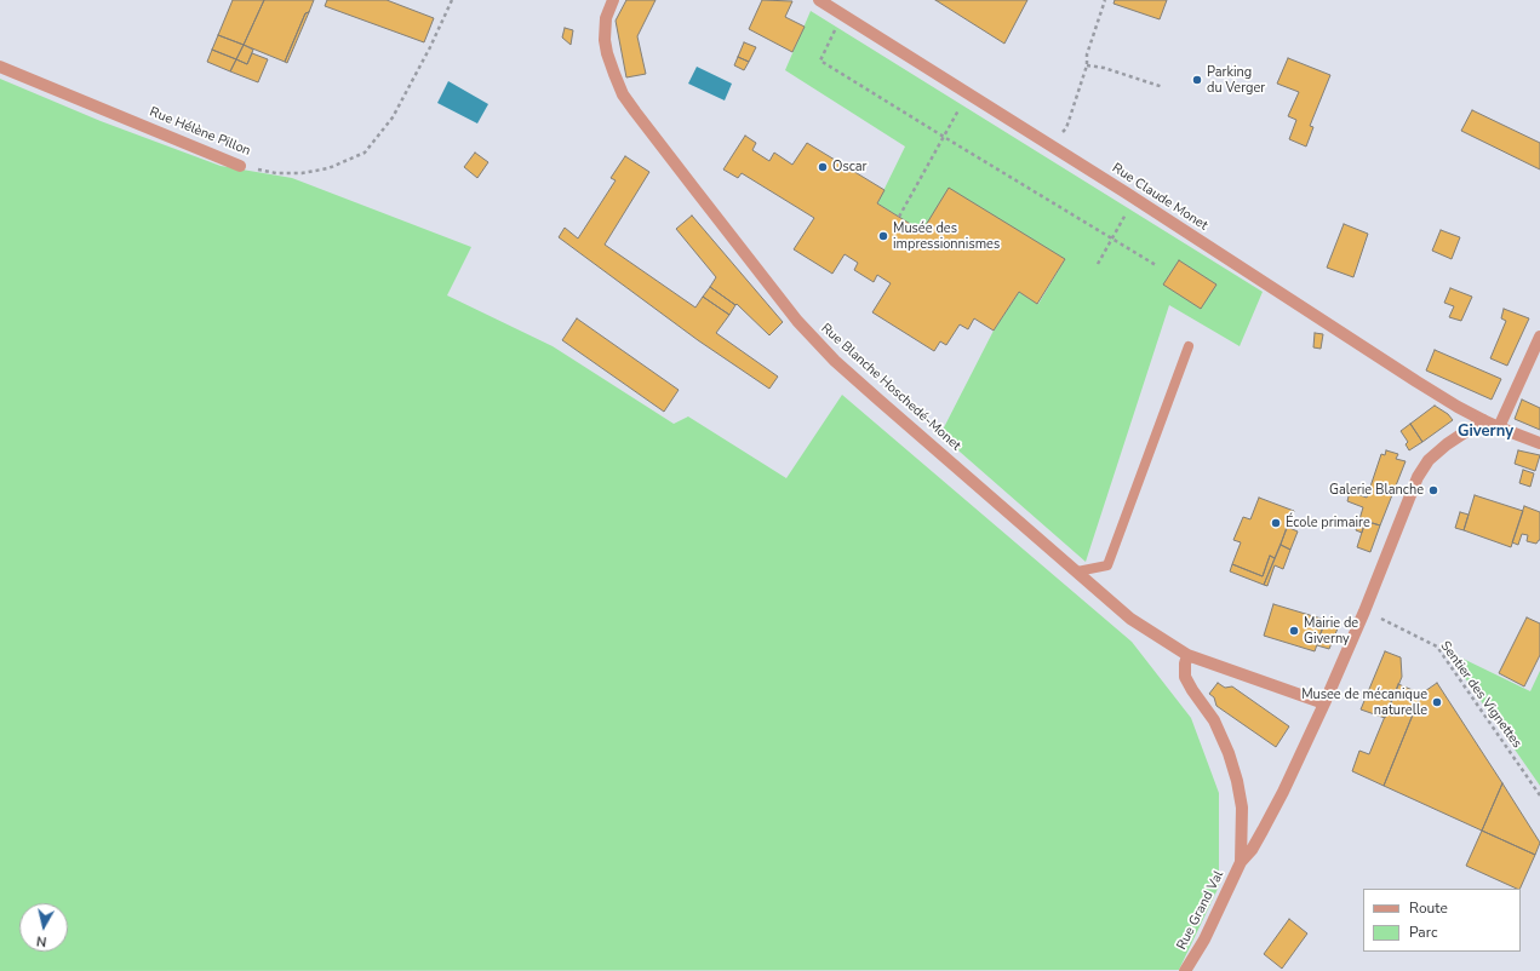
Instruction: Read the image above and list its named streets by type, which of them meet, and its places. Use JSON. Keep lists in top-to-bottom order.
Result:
{
  "streets": {
    "street": [
      "Rue Hélène Pillon",
      "Rue Claude Monet",
      "Rue Blanche Hoschedé-Monet",
      "Rue Grand Val"
    ],
    "path": ["Sentier des Vignettes"]
  },
  "districts": ["Giverny"],
  "places": [
    "Parking du Verger",
    "Oscar",
    "Musée des impressionnismes",
    "Galerie Blanche",
    "École primaire",
    "Mairie de Giverny",
    "Musee de mécanique naturelle"
  ],
  "legend": ["Route", "Parc"],
  "north": "bottom"
}
